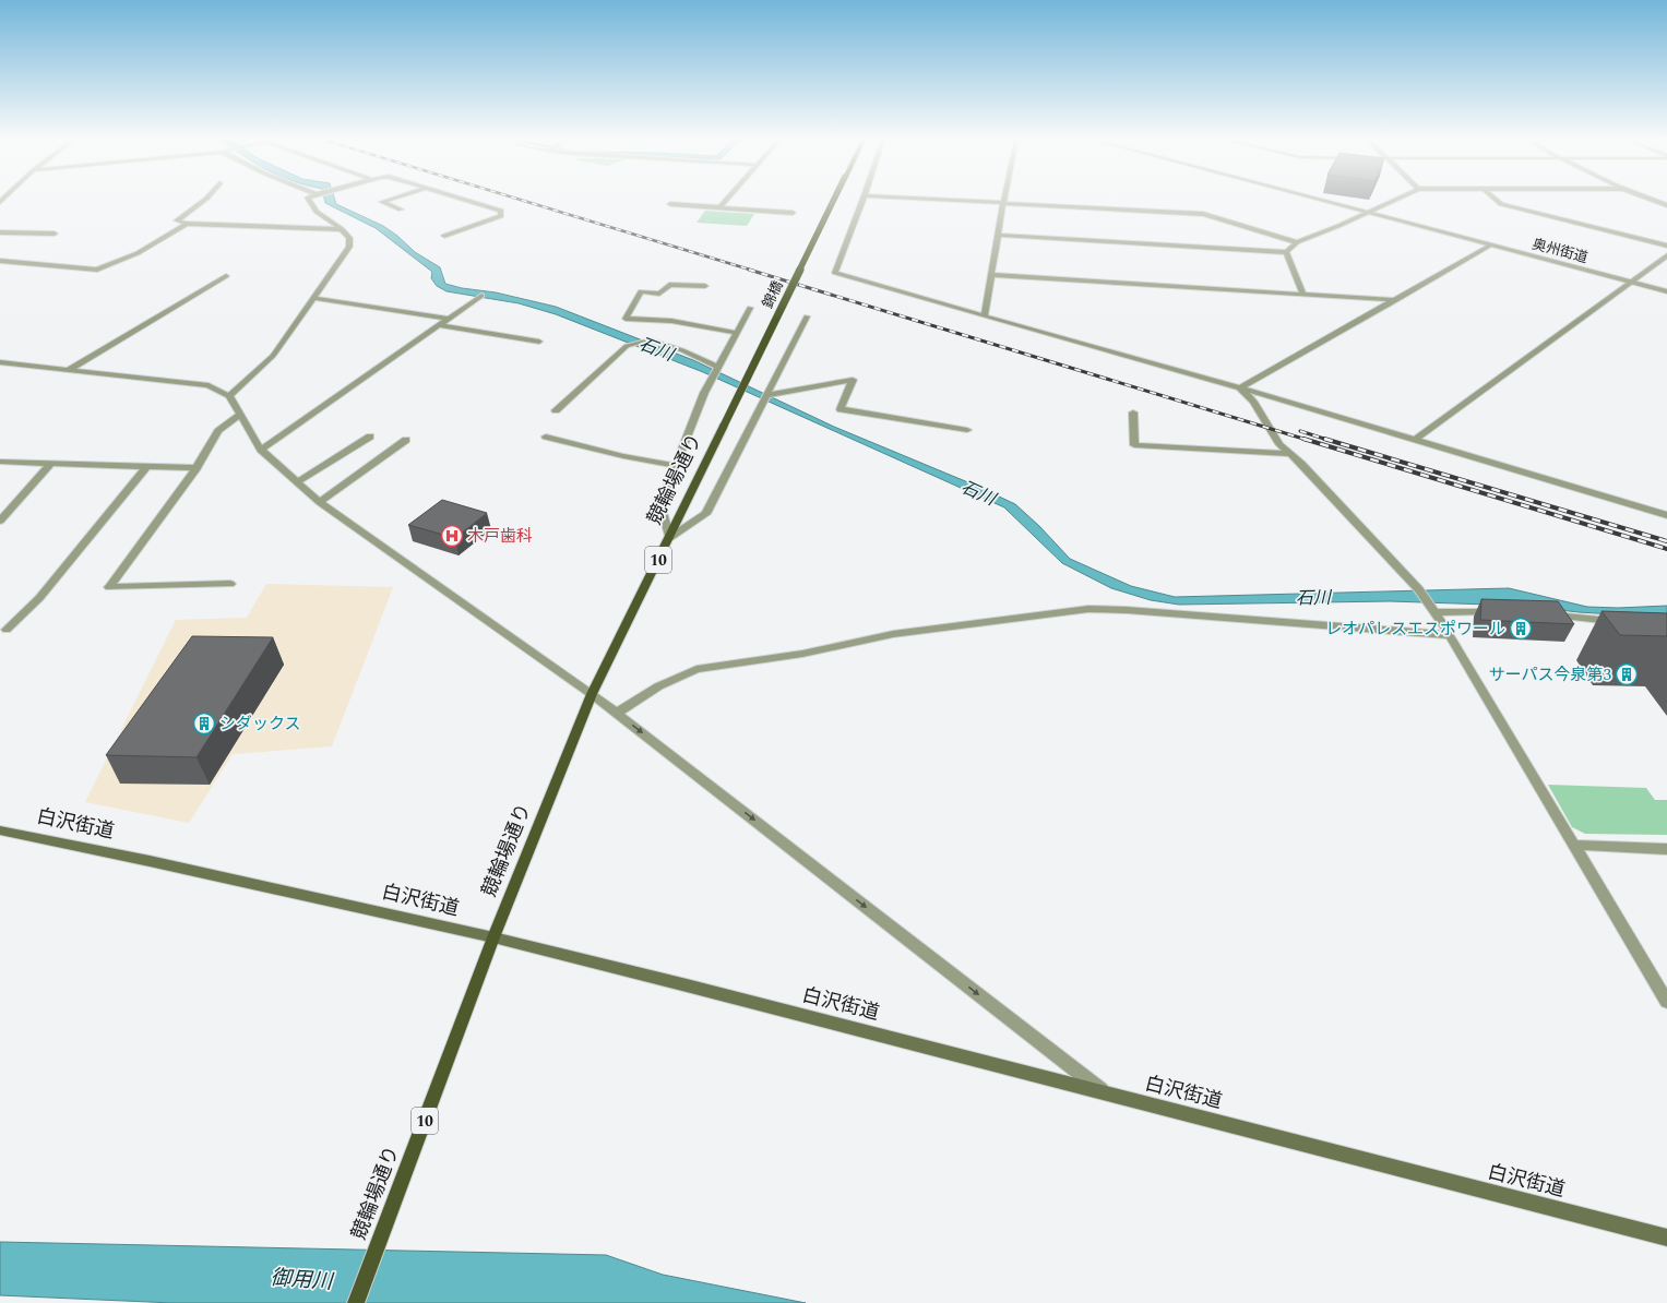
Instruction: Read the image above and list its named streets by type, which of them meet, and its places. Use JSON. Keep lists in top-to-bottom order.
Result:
{
  "streets": {
    "main road": [
      "錦橋",
      "競輪場通り",
      "10",
      "白沢街道"
    ],
    "street": ["奥州街道"]
  },
  "crossings": [
    ["錦橋", "競輪場通り"],
    ["競輪場通り", "白沢街道"]
  ],
  "water": ["石川", "御用川"],
  "places": {
    "hospital": ["木戸歯科"],
    "building": ["レオパレスエスポワール", "サーパス今泉第3", "シダックス"]
  }
}
